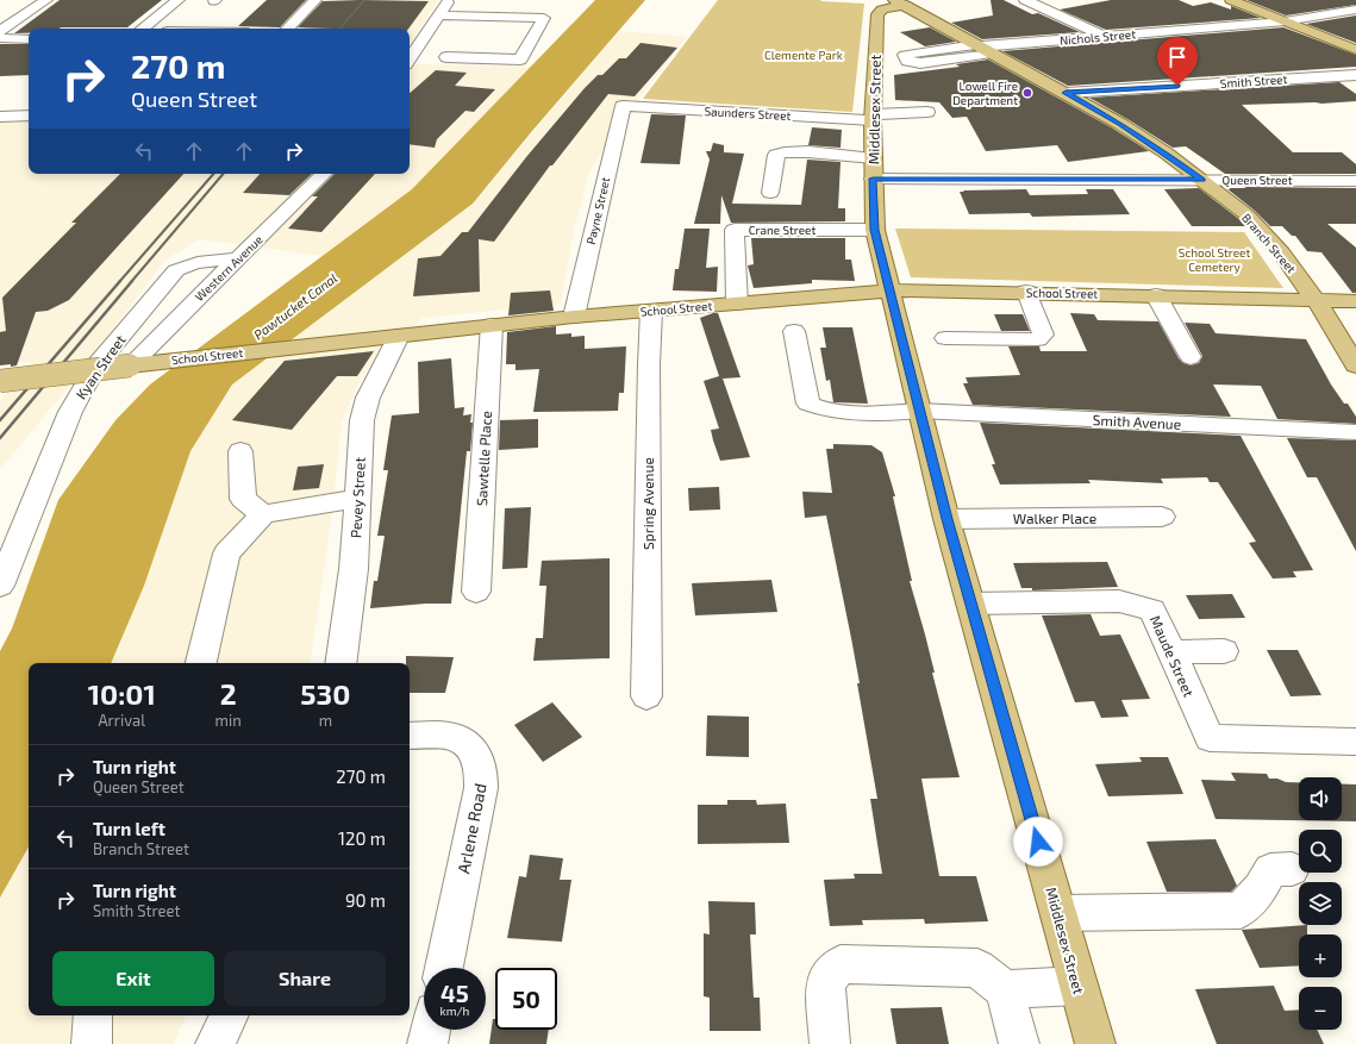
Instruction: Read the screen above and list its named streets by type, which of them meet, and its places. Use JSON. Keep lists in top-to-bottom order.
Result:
{
  "streets": {
    "main road": ["Middlesex Street", "Branch Street", "School Street"],
    "street": [
      "Nichols Street",
      "Smith Street",
      "Saunders Street",
      "Queen Street",
      "Payne Street",
      "Crane Street",
      "Western Avenue",
      "Kyan Street",
      "Smith Avenue",
      "Sawtelle Place",
      "Pevey Street",
      "Spring Avenue",
      "Walker Place",
      "Maude Street",
      "Arlene Road"
    ]
  },
  "crossings": [
    ["Nichols Street", "Branch Street"],
    ["Smith Street", "Branch Street"],
    ["Middlesex Street", "Saunders Street"],
    ["Middlesex Street", "Queen Street"],
    ["Middlesex Street", "Crane Street"],
    ["Middlesex Street", "Branch Street"],
    ["Middlesex Street", "School Street"],
    ["Middlesex Street", "Smith Avenue"],
    ["Middlesex Street", "Walker Place"],
    ["Middlesex Street", "Maude Street"],
    ["Saunders Street", "Payne Street"],
    ["Queen Street", "Branch Street"],
    ["Payne Street", "School Street"],
    ["Crane Street", "School Street"],
    ["Branch Street", "School Street"],
    ["Western Avenue", "School Street"],
    ["Western Avenue", "Kyan Street"],
    ["School Street", "Sawtelle Place"],
    ["School Street", "Pevey Street"],
    ["School Street", "Spring Avenue"]
  ],
  "water": ["Pawtucket Canal"],
  "parks": ["Clemente Park", "School Street Cemetery"],
  "places": ["Lowell Fire Department"],
  "page": {
    "turn": ["270 m", "Queen Street"],
    "eta": [
      "10:01",
      "Arrival",
      "2",
      "min",
      "530",
      "m"
    ],
    "list": [
      {
        "name": "Turn right",
        "note": "Queen Street",
        "value": "270 m"
      },
      {
        "name": "Turn left",
        "note": "Branch Street",
        "value": "120 m"
      },
      {
        "name": "Turn right",
        "note": "Smith Street",
        "value": "90 m"
      }
    ],
    "map_buttons": ["+", "−"],
    "buttons": ["Exit", "Share"],
    "speed": "45 km/h",
    "limit": "50"
  }
}
